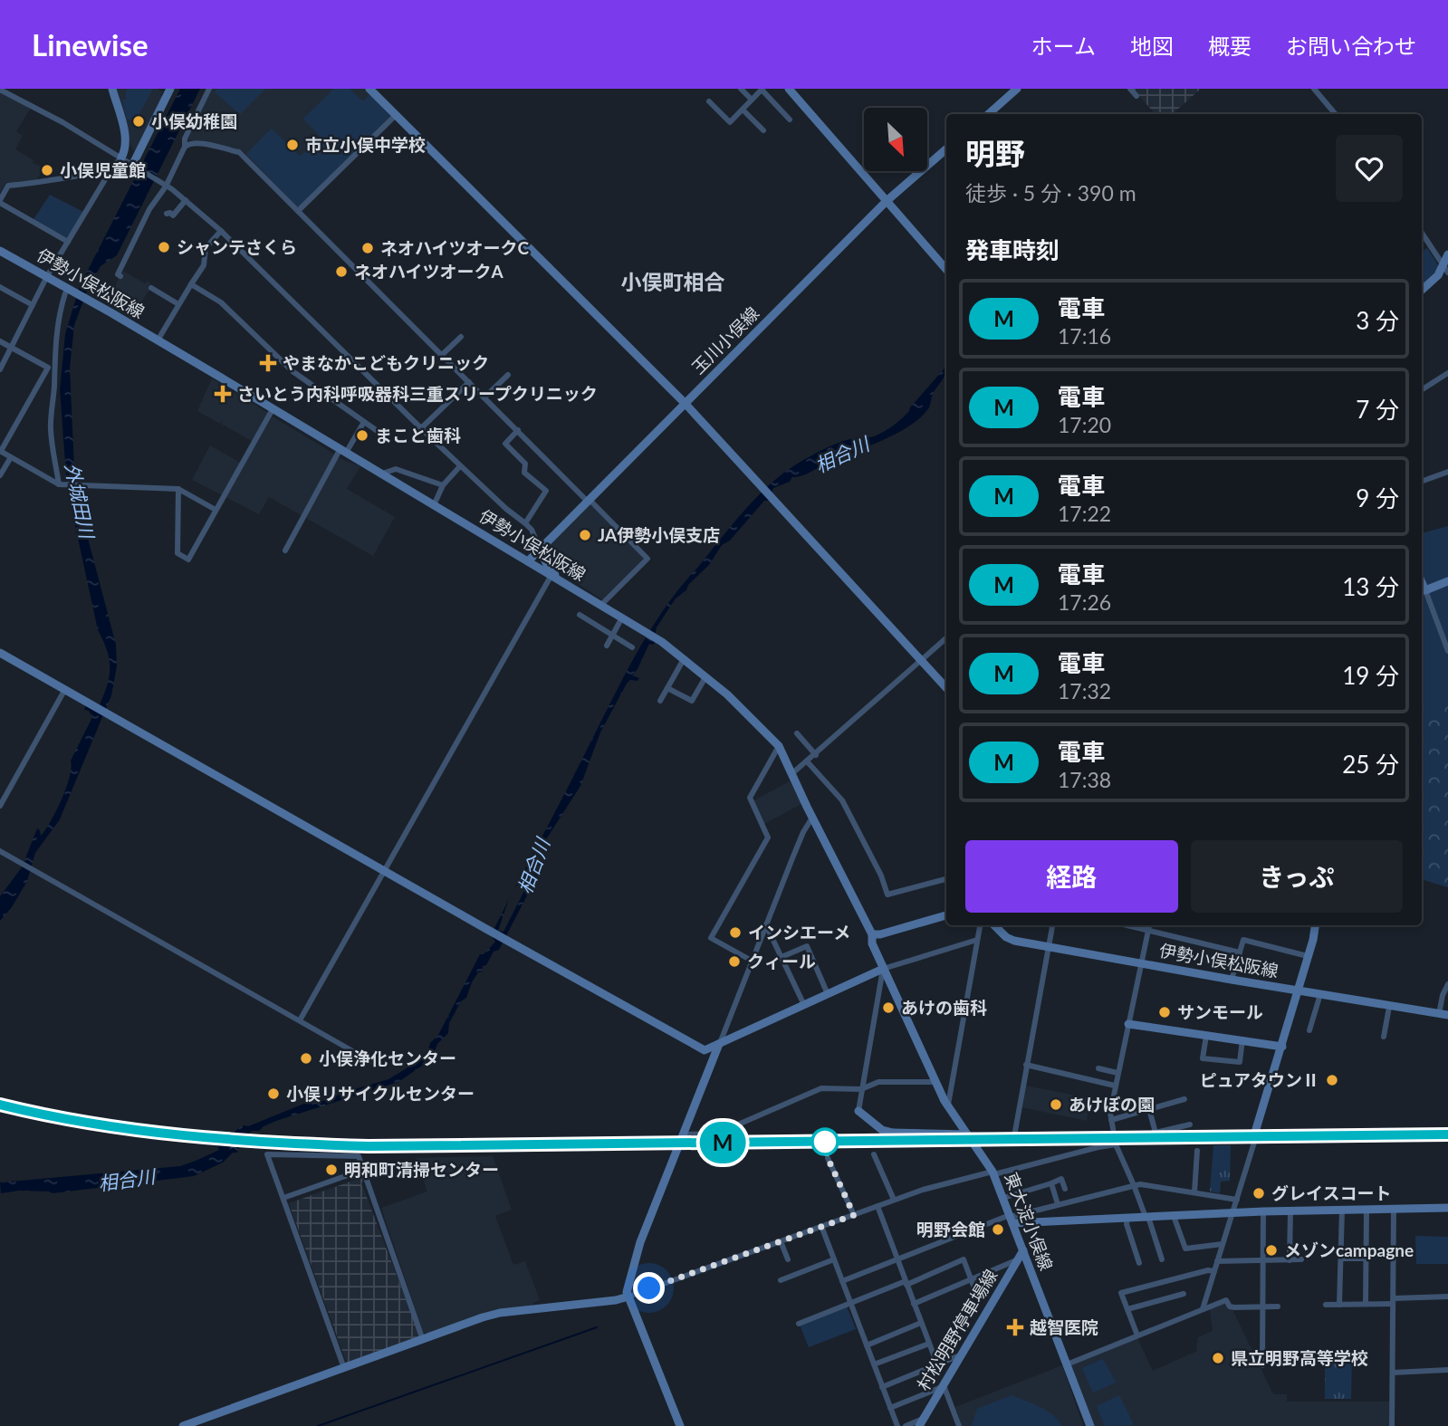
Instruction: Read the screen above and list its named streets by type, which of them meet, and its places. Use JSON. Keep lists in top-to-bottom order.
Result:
{
  "streets": {
    "street": [
      "伊勢小俣松阪線",
      "玉川小俣線",
      "東大淀小俣線",
      "村松明野停車場線"
    ]
  },
  "crossings": [
    ["伊勢小俣松阪線", "玉川小俣線"],
    ["伊勢小俣松阪線", "東大淀小俣線"],
    ["東大淀小俣線", "村松明野停車場線"]
  ],
  "districts": ["小俣町相合"],
  "water": ["相合川", "外城田川"],
  "places": {
    "other": [
      "小俣幼稚園",
      "市立小俣中学校",
      "小俣児童館",
      "シャンテさくら",
      "ネオハイツオークC",
      "ネオハイツオークA",
      "まこと歯科",
      "JA伊勢小俣支店",
      "インシエーメ",
      "クィール",
      "あけの歯科",
      "サンモール",
      "小俣浄化センター",
      "ピュアタウンⅡ",
      "小俣リサイクルセンター",
      "あけぼの園",
      "明和町清掃センター",
      "グレイスコート",
      "明野会館",
      "メゾンcampagne",
      "県立明野高等学校"
    ],
    "health": ["やまなかこどもクリニック", "さいとう内科呼吸器科三重スリープクリニック", "越智医院"]
  },
  "north": "bottom right",
  "page": {
    "header": "Linewise",
    "nav": [
      "ホーム",
      "地図",
      "概要",
      "お問い合わせ"
    ],
    "on_map": "M",
    "heading": [
      ["明野", "徒歩 · 5 分 · 390 m"],
      "発車時刻"
    ],
    "list": [
      {
        "mark": "M",
        "name": "電車",
        "note": "17:16",
        "value": "3 分"
      },
      {
        "mark": "M",
        "name": "電車",
        "note": "17:20",
        "value": "7 分"
      },
      {
        "mark": "M",
        "name": "電車",
        "note": "17:22",
        "value": "9 分"
      },
      {
        "mark": "M",
        "name": "電車",
        "note": "17:26",
        "value": "13 分"
      },
      {
        "mark": "M",
        "name": "電車",
        "note": "17:32",
        "value": "19 分"
      },
      {
        "mark": "M",
        "name": "電車",
        "note": "17:38",
        "value": "25 分"
      }
    ],
    "buttons": ["経路", "きっぷ"]
  }
}
